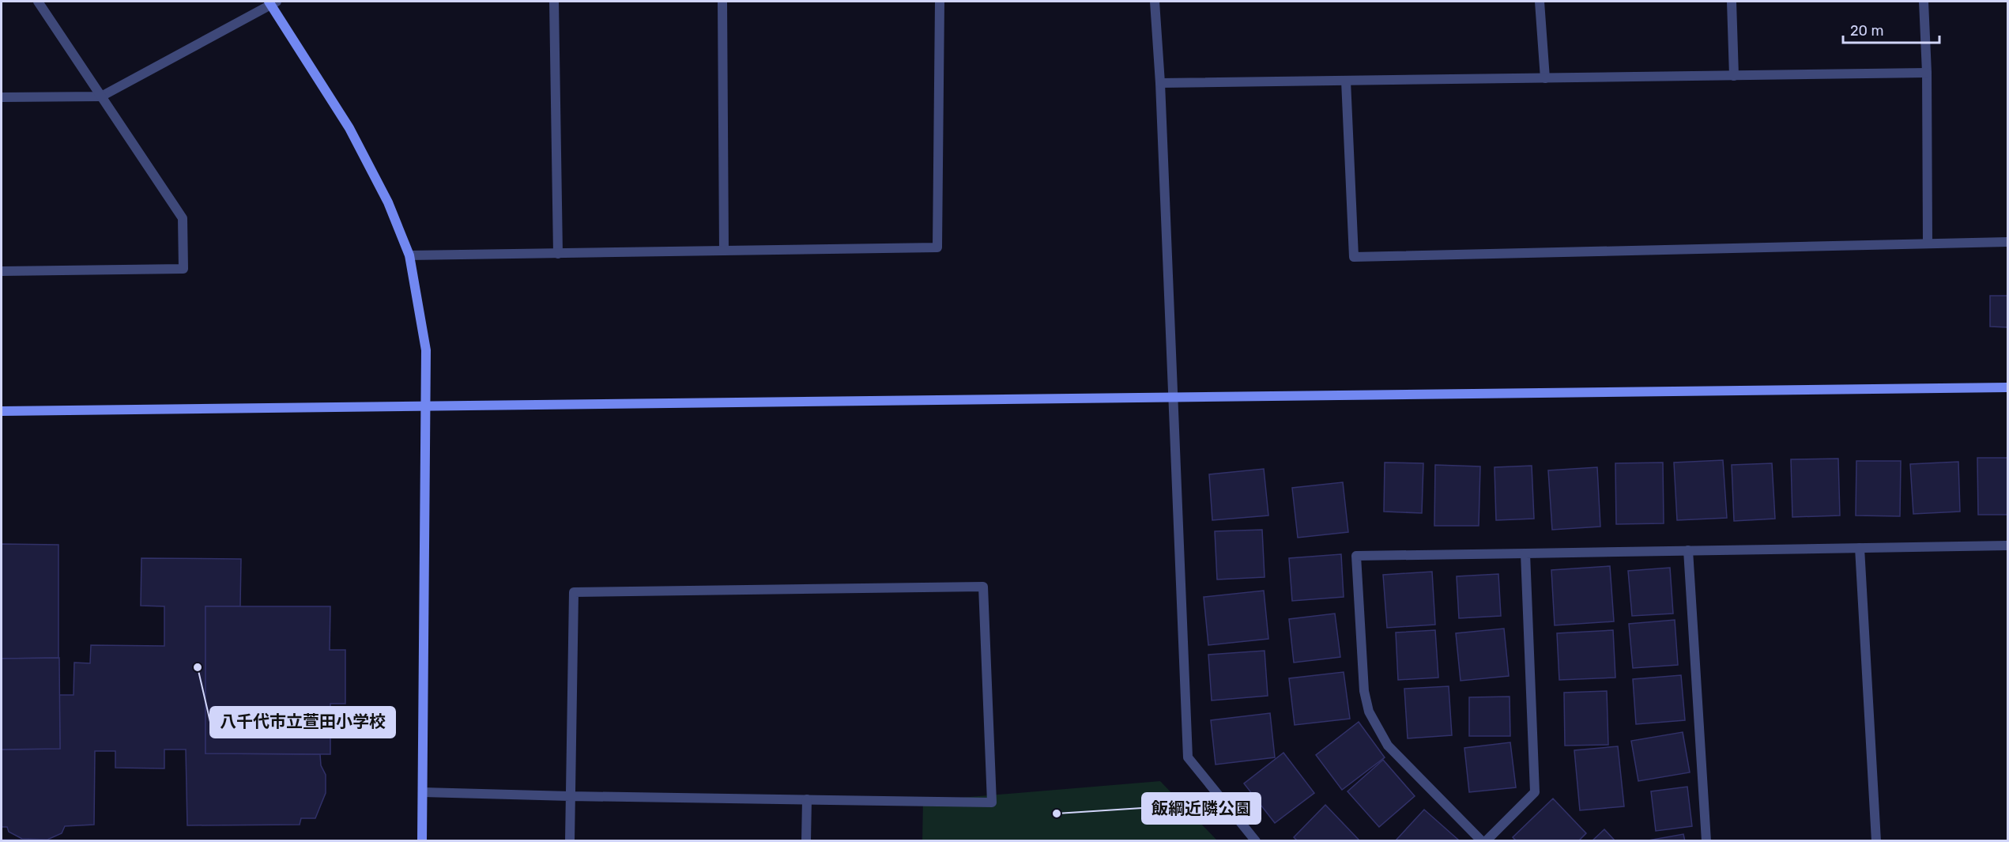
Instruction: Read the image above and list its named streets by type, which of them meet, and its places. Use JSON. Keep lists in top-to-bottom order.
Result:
{
  "places": ["八千代市立萱田小学校", "飯綱近隣公園"],
  "scale_bar": "20 m"
}
